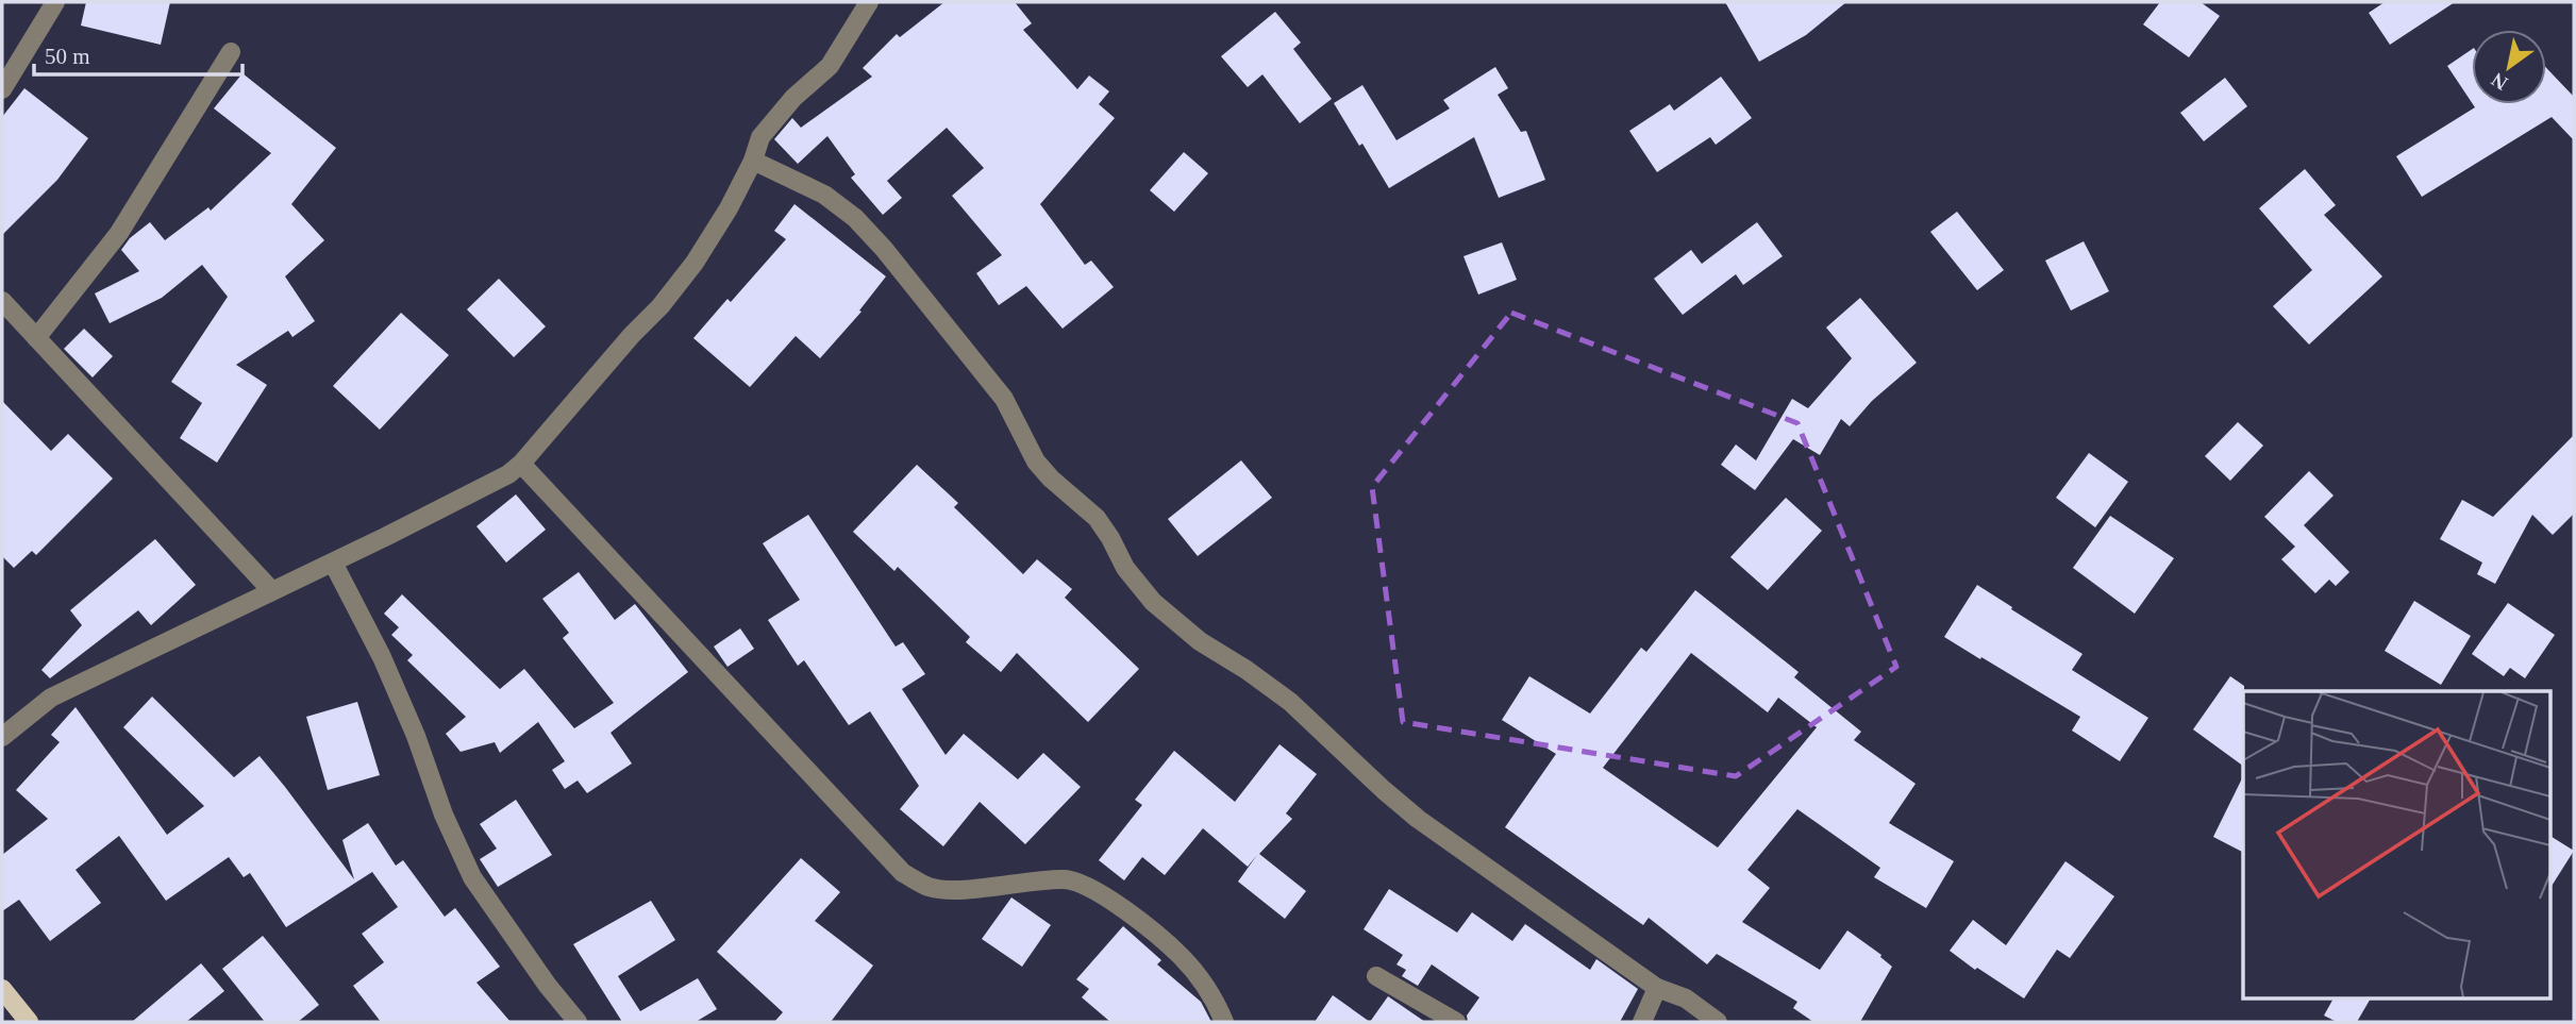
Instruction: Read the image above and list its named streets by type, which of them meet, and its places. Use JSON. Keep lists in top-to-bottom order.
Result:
{
  "scale_bar": "50 m",
  "north": "bottom left"
}
